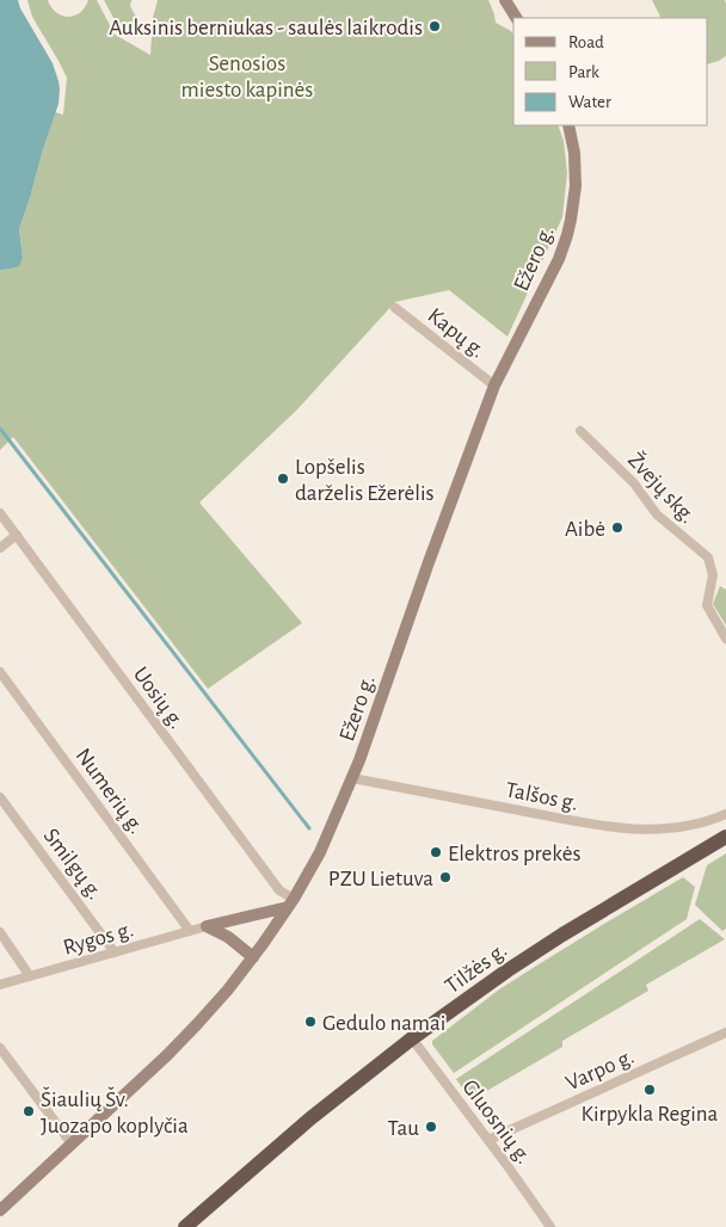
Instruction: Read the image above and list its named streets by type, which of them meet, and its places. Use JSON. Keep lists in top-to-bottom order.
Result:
{
  "streets": {
    "highway": ["Tilžės g."],
    "main road": ["Ežero g."],
    "street": [
      "Kapų g.",
      "Žvejų skg.",
      "Uosių g.",
      "Numerių g.",
      "Talšos g.",
      "Smilgų g.",
      "Rygos g.",
      "Varpo g.",
      "Gluosnių g."
    ]
  },
  "crossings": [
    ["Ežero g.", "Kapų g."],
    ["Ežero g.", "Uosių g."],
    ["Ežero g.", "Talšos g."],
    ["Numerių g.", "Rygos g."],
    ["Smilgų g.", "Rygos g."],
    ["Tilžės g.", "Gluosnių g."],
    ["Varpo g.", "Gluosnių g."]
  ],
  "parks": ["Senosios miesto kapinės"],
  "places": [
    "Auksinis berniukas - saulės laikrodis",
    "Lopšelis darželis Ežerėlis",
    "Aibė",
    "Elektros prekės",
    "PZU Lietuva",
    "Gedulo namai",
    "Kirpykla Regina",
    "Šiaulių Šv. Juozapo koplyčia",
    "Tau"
  ],
  "legend": ["Road", "Park", "Water"]
}
